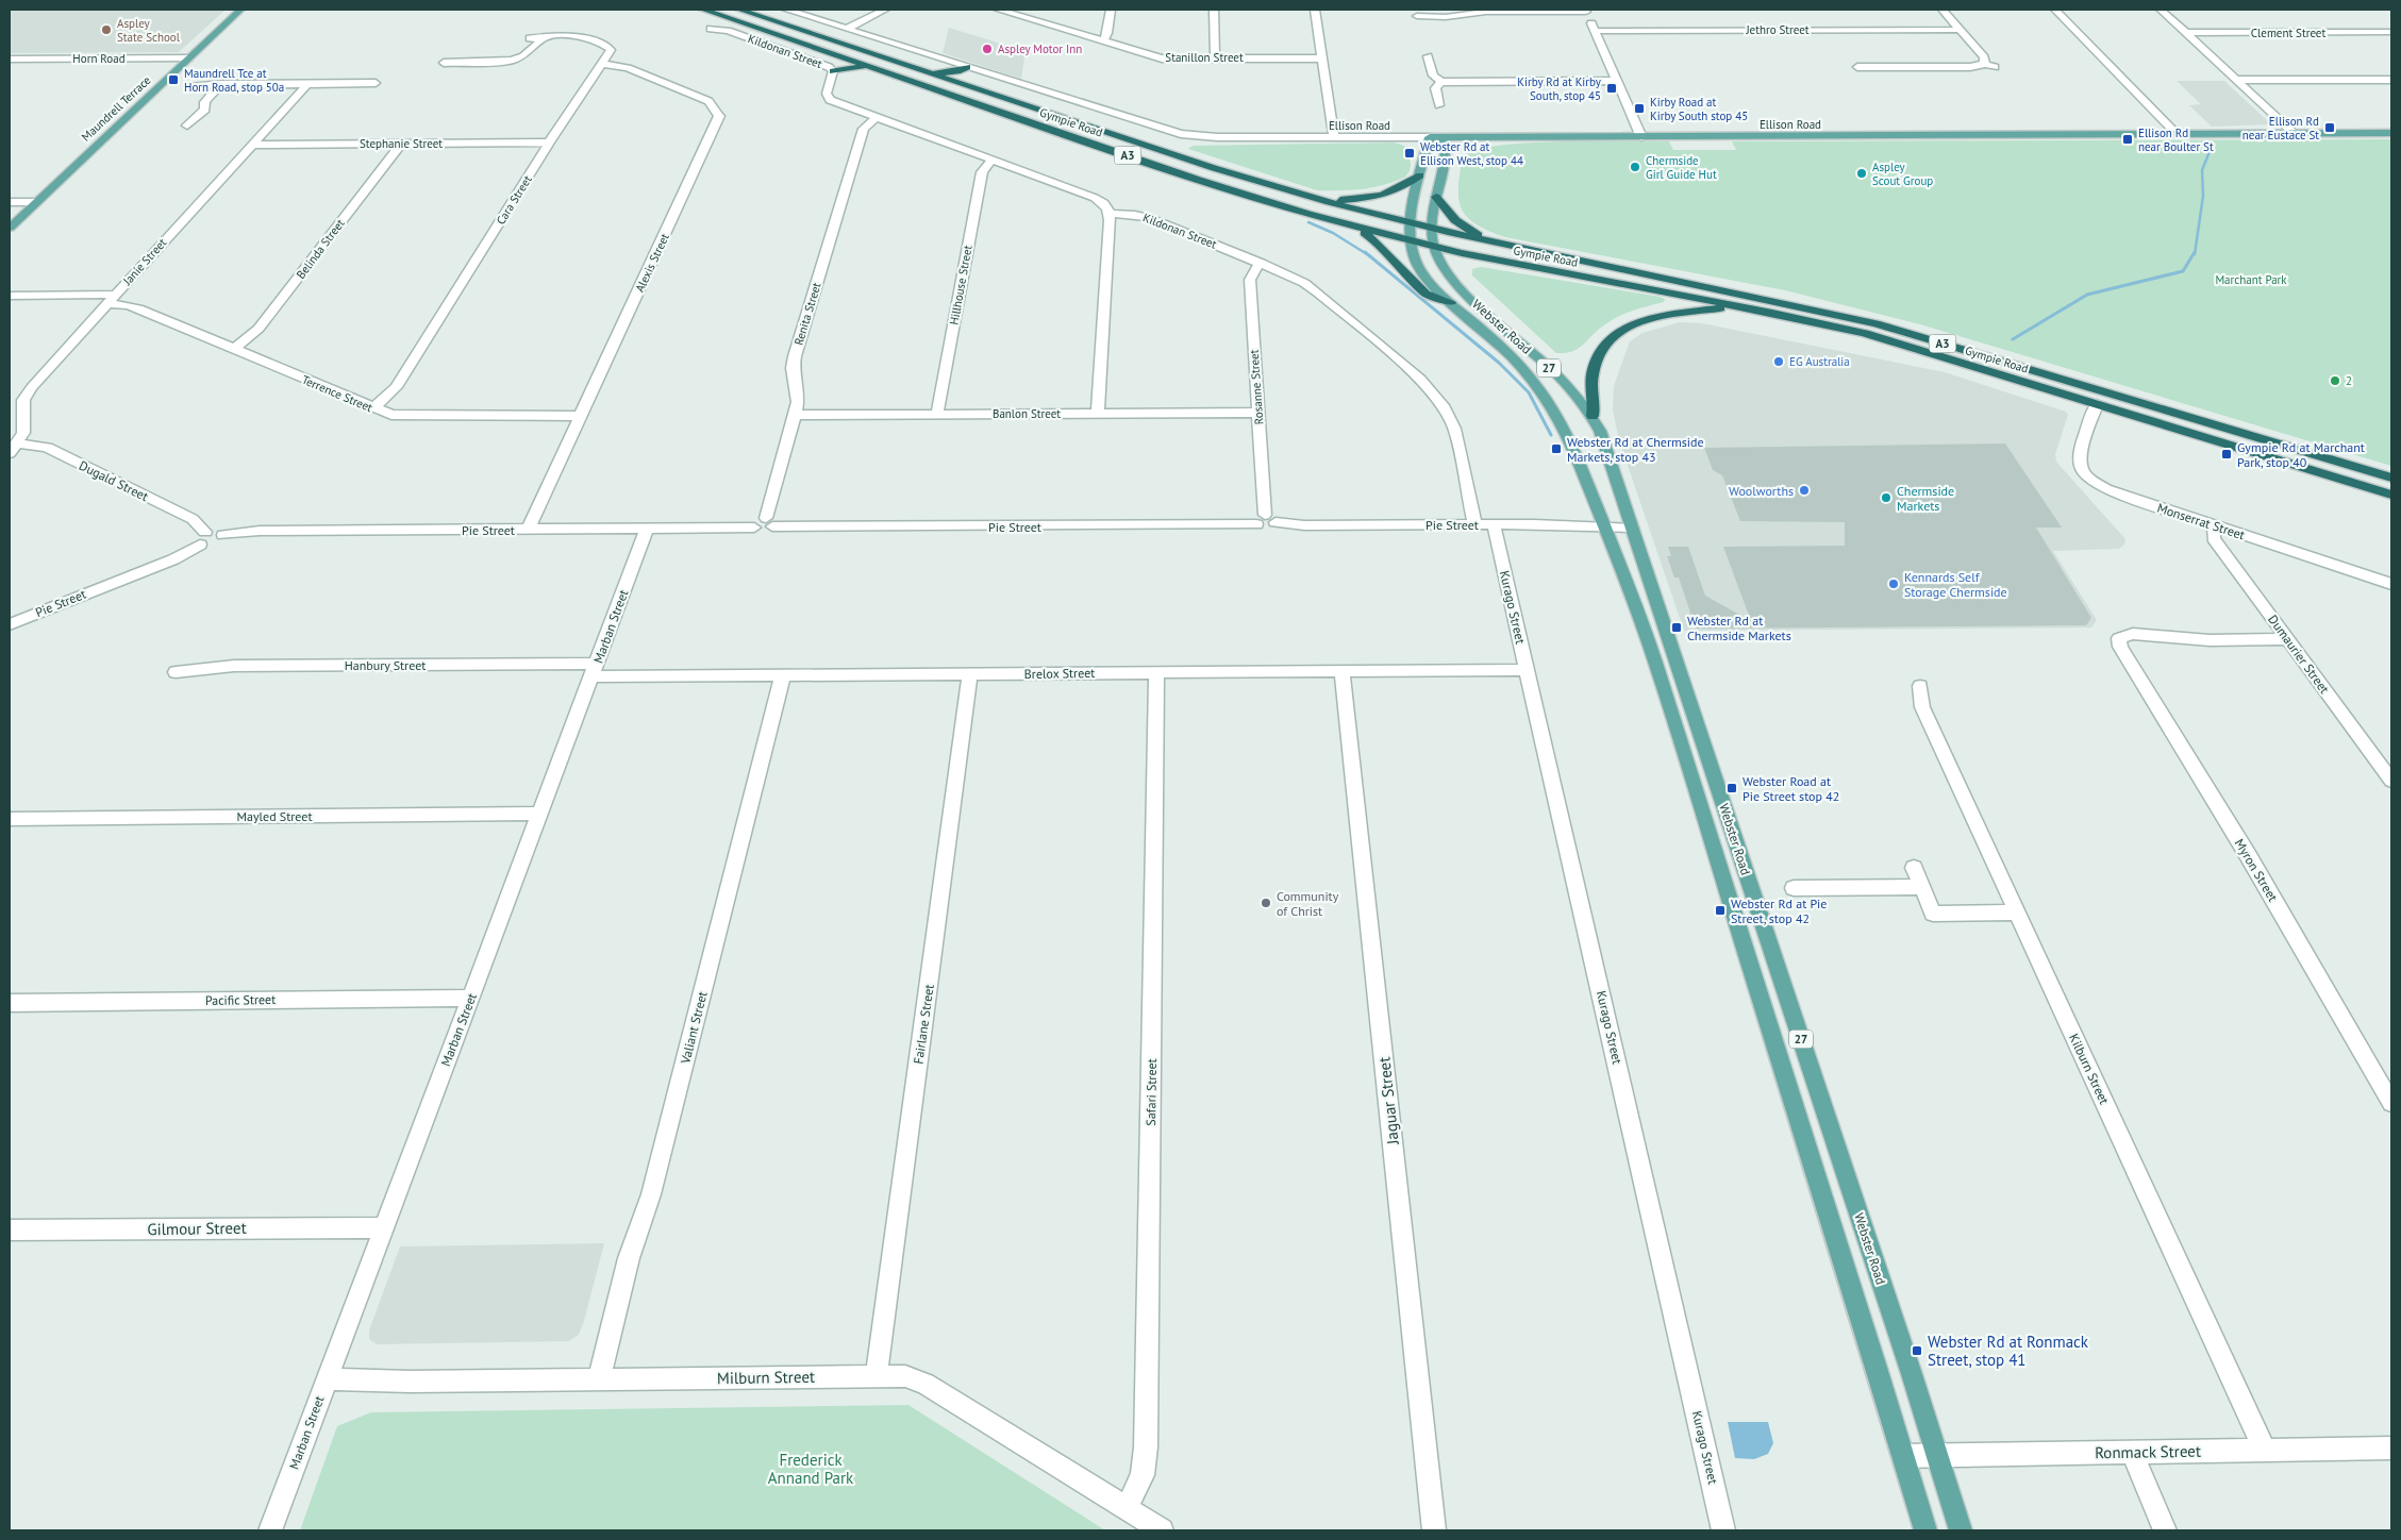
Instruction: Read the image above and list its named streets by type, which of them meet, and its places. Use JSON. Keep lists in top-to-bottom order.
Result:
{
  "streets": {
    "highway": ["Gympie Road", "A3"],
    "main road": [
      "Maundrell Terrace",
      "Ellison Road",
      "Webster Road",
      "27"
    ],
    "street": [
      "Jethro Street",
      "Clement Street",
      "Kildonan Street",
      "Stanillon Street",
      "Horn Road",
      "Stephanie Street",
      "Cara Street",
      "Belinda Street",
      "Janie Street",
      "Alexis Street",
      "Hillhouse Street",
      "Renita Street",
      "Rosanne Street",
      "Terrence Street",
      "Banlon Street",
      "Dugald Street",
      "Monserrat Street",
      "Pie Street",
      "Kurago Street",
      "Marban Street",
      "Dumaurier Street",
      "Hanbury Street",
      "Brelox Street",
      "Mayled Street",
      "Myron Street",
      "Pacific Street",
      "Fairlane Street",
      "Valiant Street",
      "Kilburn Street",
      "Safari Street",
      "Jaguar Street",
      "Gilmour Street",
      "Milburn Street",
      "Ronmack Street"
    ]
  },
  "crossings": [
    ["Kildonan Street", "Hillhouse Street"],
    ["Kildonan Street", "Renita Street"],
    ["Kildonan Street", "Rosanne Street"],
    ["Kildonan Street", "Pie Street"],
    ["Horn Road", "Maundrell Terrace"],
    ["Gympie Road", "Ellison Road"],
    ["Gympie Road", "Webster Road"],
    ["Gympie Road", "Monserrat Street"],
    ["Ellison Road", "Webster Road"],
    ["Stephanie Street", "Cara Street"],
    ["Stephanie Street", "Belinda Street"],
    ["Stephanie Street", "Janie Street"],
    ["Cara Street", "Alexis Street"],
    ["Cara Street", "Terrence Street"],
    ["Belinda Street", "Terrence Street"],
    ["Janie Street", "Terrence Street"],
    ["Janie Street", "Dugald Street"],
    ["Alexis Street", "Terrence Street"],
    ["Alexis Street", "Pie Street"],
    ["Hillhouse Street", "Banlon Street"],
    ["Renita Street", "Banlon Street"],
    ["Renita Street", "Pie Street"],
    ["Webster Road", "Pie Street"],
    ["Webster Road", "Ronmack Street"],
    ["Rosanne Street", "Banlon Street"],
    ["Rosanne Street", "Pie Street"],
    ["Dugald Street", "Pie Street"],
    ["Monserrat Street", "Dumaurier Street"],
    ["Pie Street", "Kurago Street"],
    ["Pie Street", "Marban Street"],
    ["Kurago Street", "Brelox Street"],
    ["Marban Street", "Hanbury Street"],
    ["Marban Street", "Brelox Street"],
    ["Marban Street", "Mayled Street"],
    ["Marban Street", "Pacific Street"],
    ["Marban Street", "Gilmour Street"],
    ["Marban Street", "Milburn Street"],
    ["Dumaurier Street", "Myron Street"],
    ["Hanbury Street", "Brelox Street"],
    ["Brelox Street", "Fairlane Street"],
    ["Brelox Street", "Valiant Street"],
    ["Brelox Street", "Safari Street"],
    ["Brelox Street", "Jaguar Street"],
    ["Fairlane Street", "Milburn Street"],
    ["Valiant Street", "Milburn Street"],
    ["Kilburn Street", "Ronmack Street"],
    ["Safari Street", "Milburn Street"]
  ],
  "parks": ["Marchant Park", "Frederick Annand Park"],
  "places": {
    "other": [
      "Aspley State School",
      "Aspley Motor Inn",
      "Chermside Girl Guide Hut",
      "Aspley Scout Group",
      "EG Australia",
      "2",
      "Woolworths",
      "Chermside Markets",
      "Kennards Self Storage Chermside",
      "Community of Christ"
    ],
    "transit": [
      "Maundrell Tce at Horn Road, stop 50a",
      "Kirby Rd at Kirby South, stop 45",
      "Kirby Road at Kirby South stop 45",
      "Ellison Rd near Eustace St",
      "Ellison Rd near Boulter St",
      "Webster Rd at Ellison West, stop 44",
      "Webster Rd at Chermside Markets, stop 43",
      "Gympie Rd at Marchant Park, stop 40",
      "Webster Rd at Chermside Markets",
      "Webster Road at Pie Street stop 42",
      "Webster Rd at Pie Street, stop 42",
      "Webster Rd at Ronmack Street, stop 41"
    ]
  }
}
